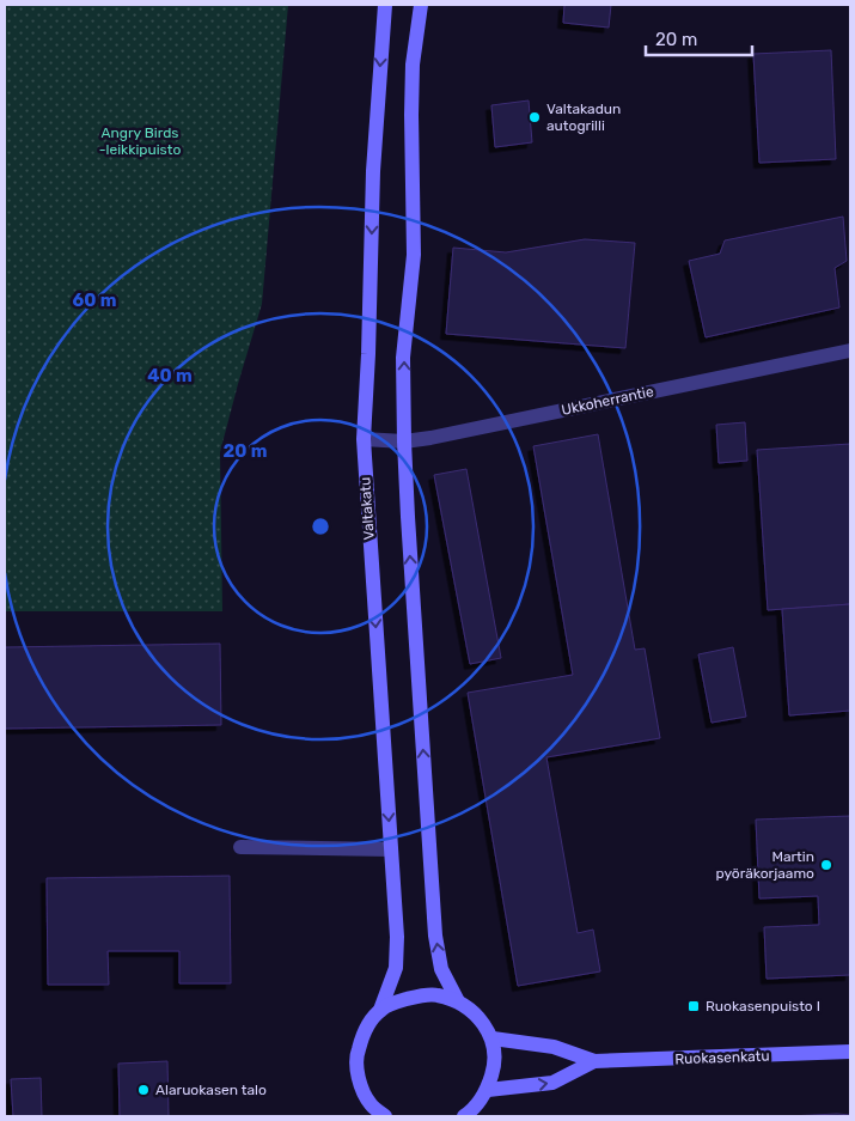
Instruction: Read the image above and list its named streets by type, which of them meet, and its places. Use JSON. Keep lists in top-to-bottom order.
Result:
{
  "streets": {
    "street": ["Ukkoherrantie", "Valtakatu", "Ruokasenkatu"]
  },
  "crossings": [
    ["Ukkoherrantie", "Valtakatu"]
  ],
  "parks": ["Angry Birds -leikkipuisto"],
  "places": {
    "other": ["Valtakadun autogrilli", "Martin pyöräkorjaamo", "Alaruokasen talo"],
    "transit": ["Ruokasenpuisto I"]
  },
  "scale_bar": "20 m",
  "rings": ["60 m", "40 m", "20 m"]
}
